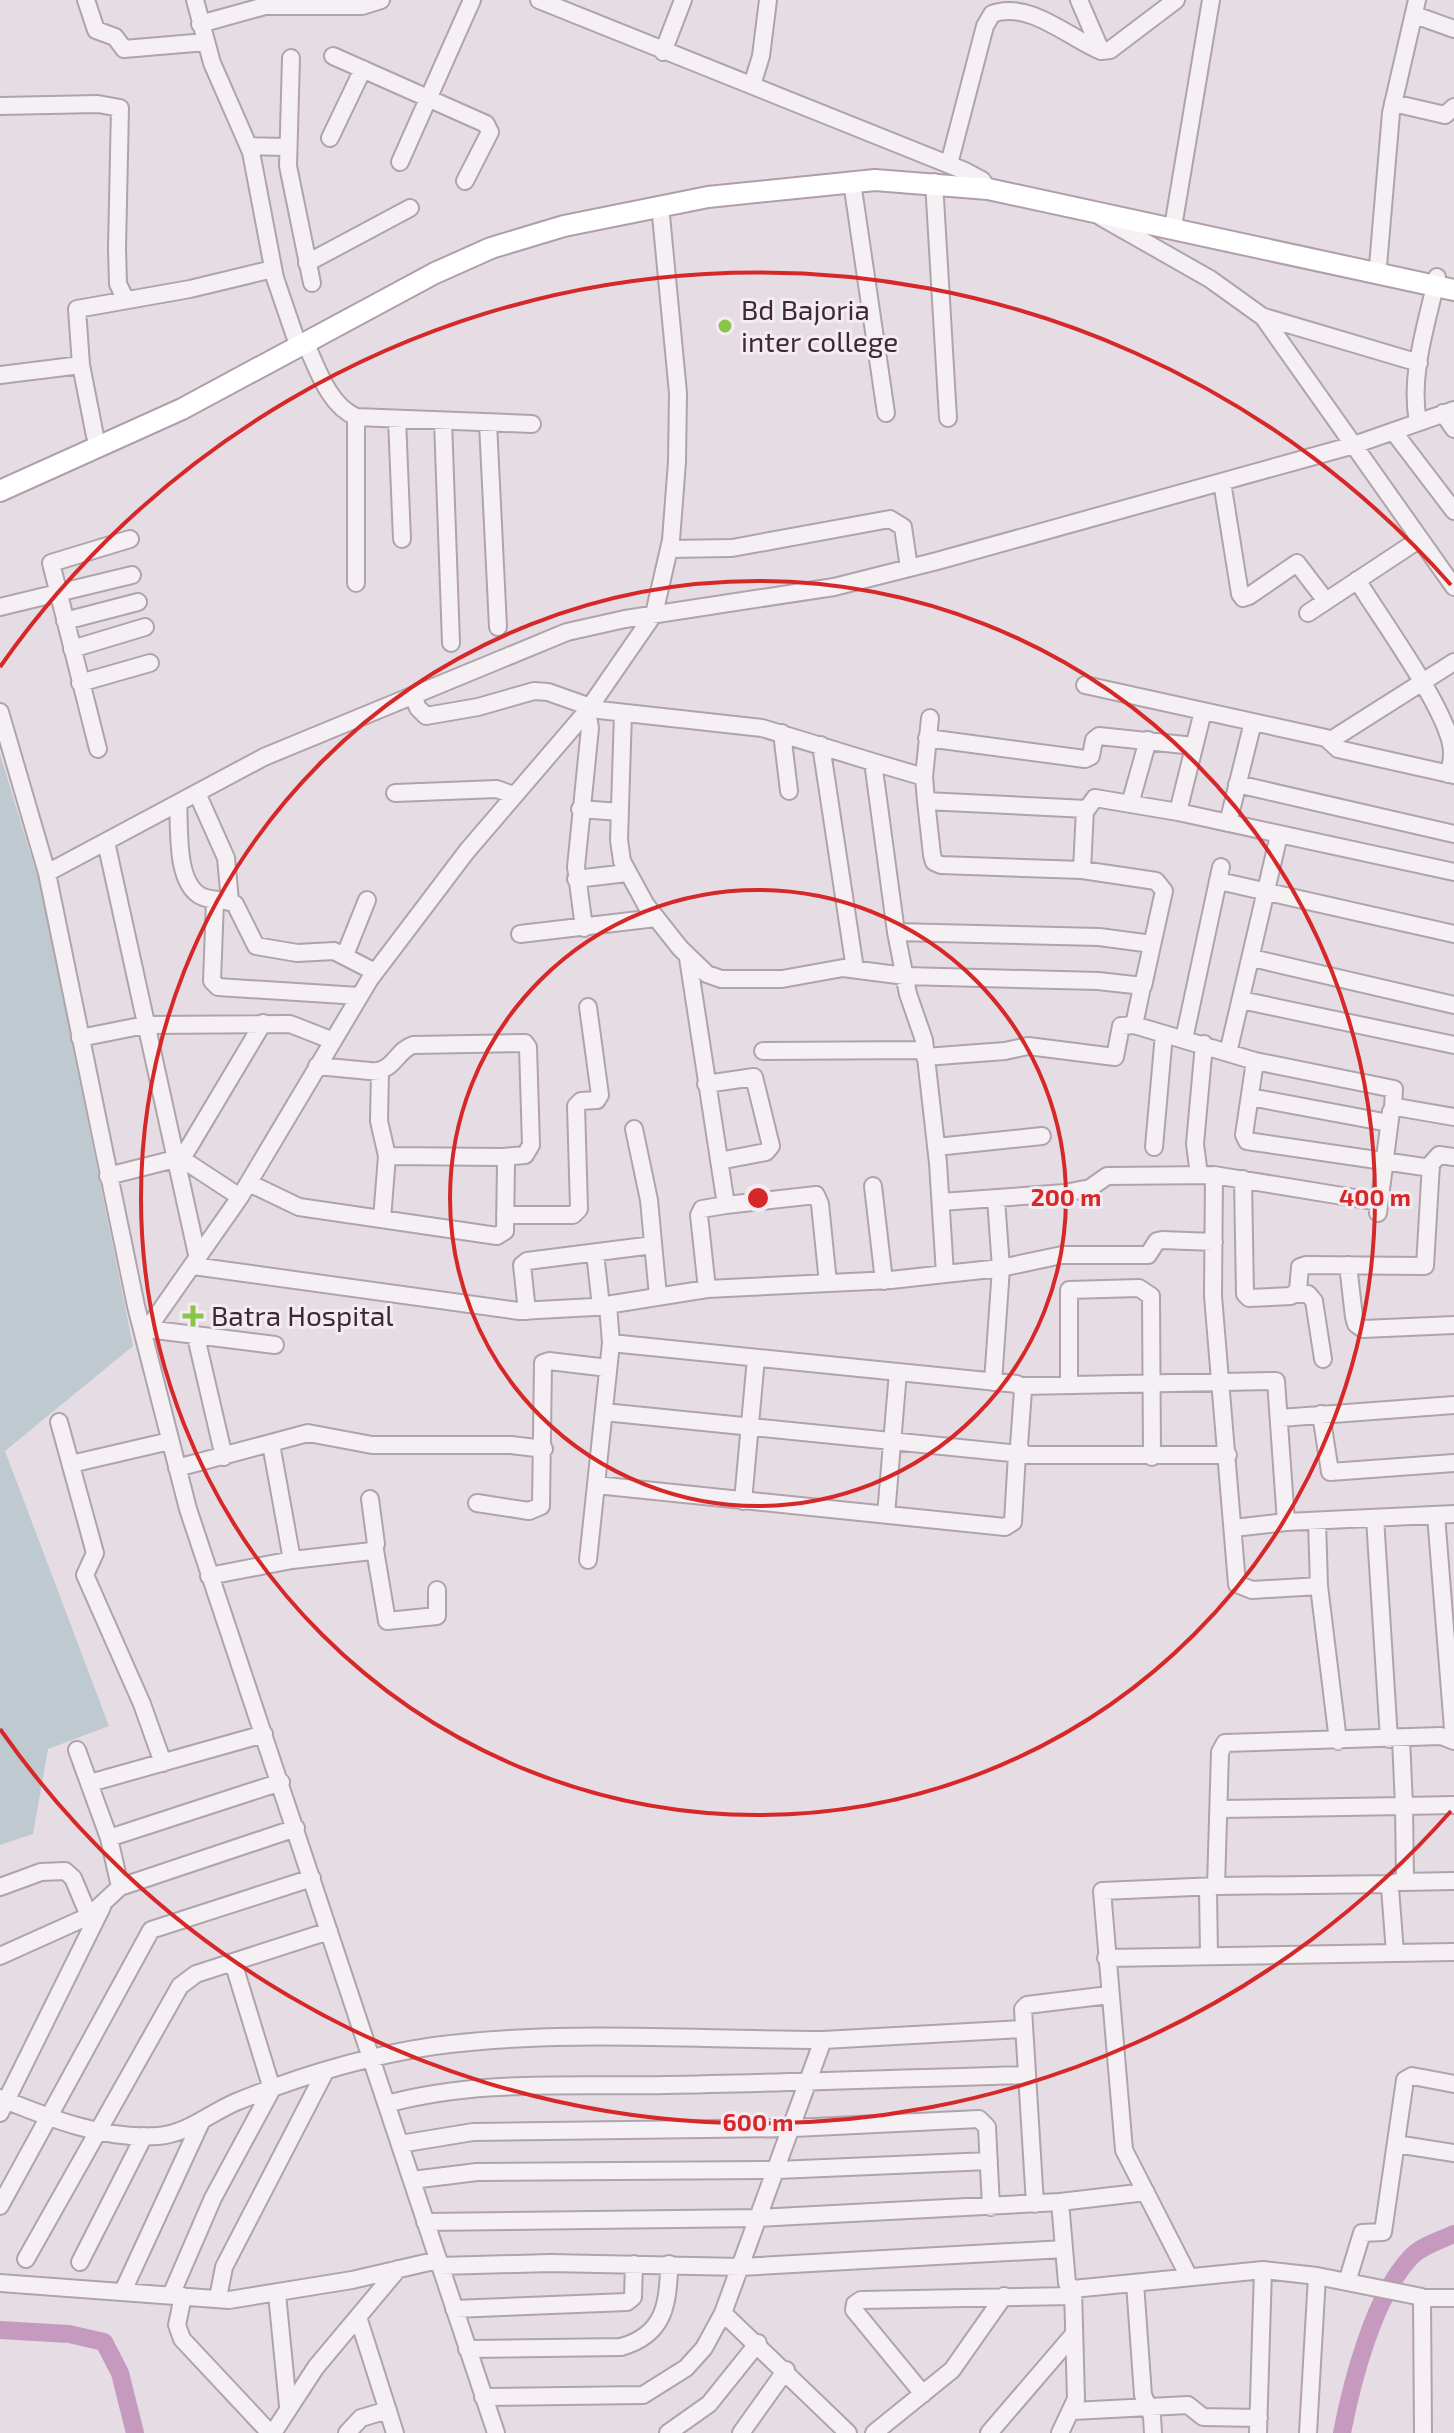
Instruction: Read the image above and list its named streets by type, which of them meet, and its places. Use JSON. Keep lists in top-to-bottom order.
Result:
{
  "places": {
    "other": ["Bd Bajoria inter college"],
    "health": ["Batra Hospital"]
  },
  "rings": ["200 m", "400 m", "600 m"]
}
